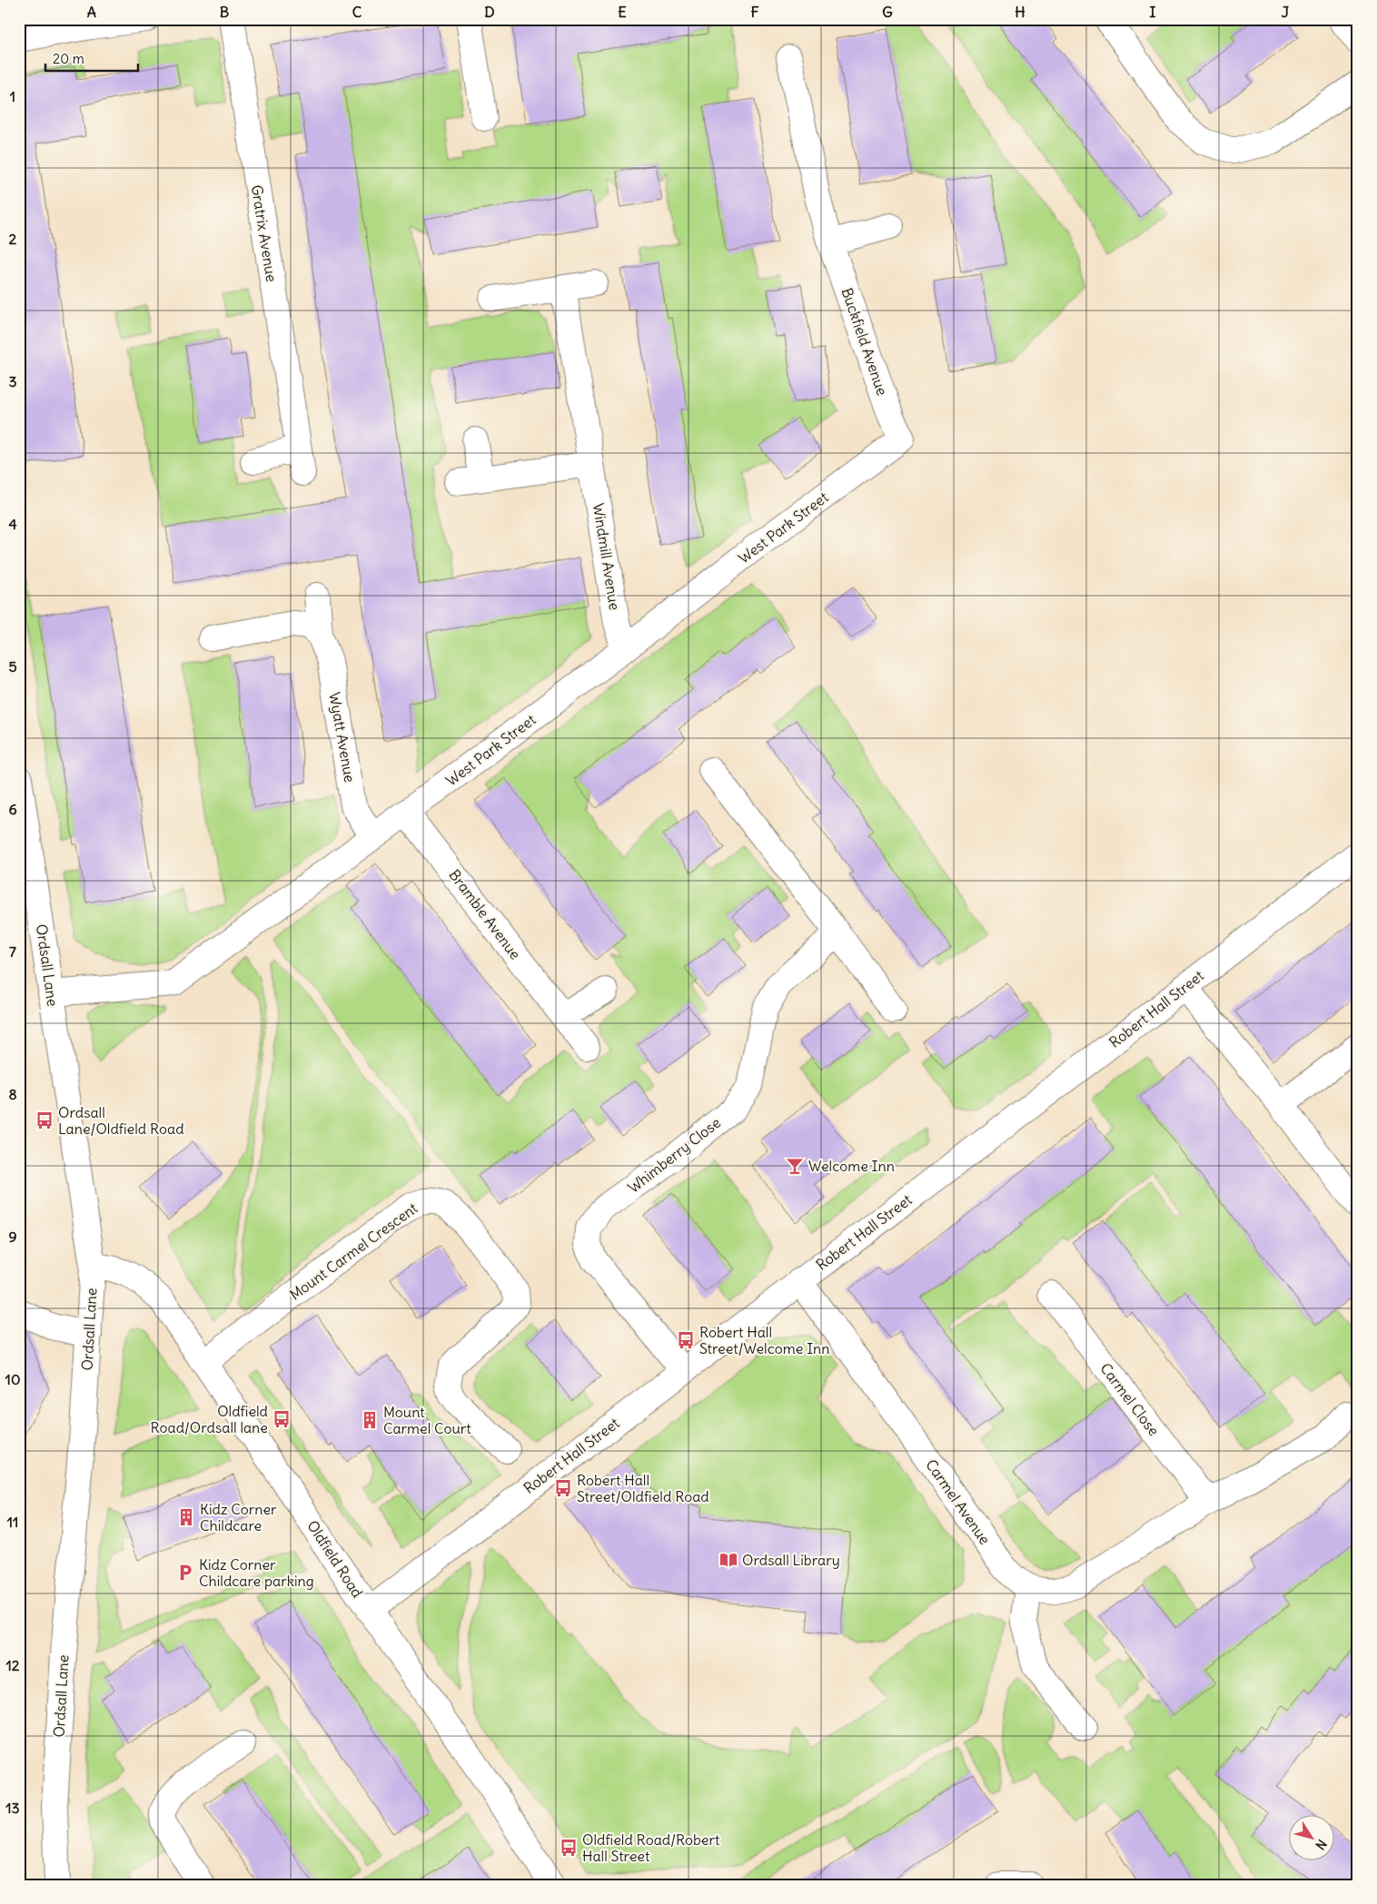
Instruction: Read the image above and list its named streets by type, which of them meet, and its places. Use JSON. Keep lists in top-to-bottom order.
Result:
{
  "streets": {
    "street": [
      "Gratrix Avenue",
      "Buckfield Avenue",
      "West Park Street",
      "Windmill Avenue",
      "Wyatt Avenue",
      "Bramble Avenue",
      "Ordsall Lane",
      "Robert Hall Street",
      "Whimberry Close",
      "Mount Carmel Crescent",
      "Carmel Close",
      "Carmel Avenue",
      "Oldfield Road"
    ]
  },
  "crossings": [
    ["Buckfield Avenue", "West Park Street"],
    ["West Park Street", "Windmill Avenue"],
    ["West Park Street", "Wyatt Avenue"],
    ["West Park Street", "Bramble Avenue"],
    ["West Park Street", "Ordsall Lane"],
    ["Ordsall Lane", "Oldfield Road"],
    ["Robert Hall Street", "Whimberry Close"],
    ["Robert Hall Street", "Carmel Avenue"],
    ["Robert Hall Street", "Oldfield Road"],
    ["Mount Carmel Crescent", "Oldfield Road"]
  ],
  "places": {
    "bus stop": [
      "Ordsall Lane/Oldfield Road",
      "Robert Hall Street/Welcome Inn",
      "Oldfield Road/Ordsall lane",
      "Robert Hall Street/Oldfield Road",
      "Oldfield Road/Robert Hall Street"
    ],
    "bar": ["Welcome Inn"],
    "building": ["Mount Carmel Court", "Kidz Corner Childcare"],
    "library": ["Ordsall Library"],
    "parking": ["Kidz Corner Childcare parking"]
  },
  "scale_bar": "20 m",
  "north": "bottom right",
  "grid": {
    "columns": [
      "A",
      "B",
      "C",
      "D",
      "E",
      "F",
      "G",
      "H",
      "I",
      "J"
    ],
    "rows": [
      "1",
      "2",
      "3",
      "4",
      "5",
      "6",
      "7",
      "8",
      "9",
      "10",
      "11",
      "12",
      "13"
    ]
  }
}
